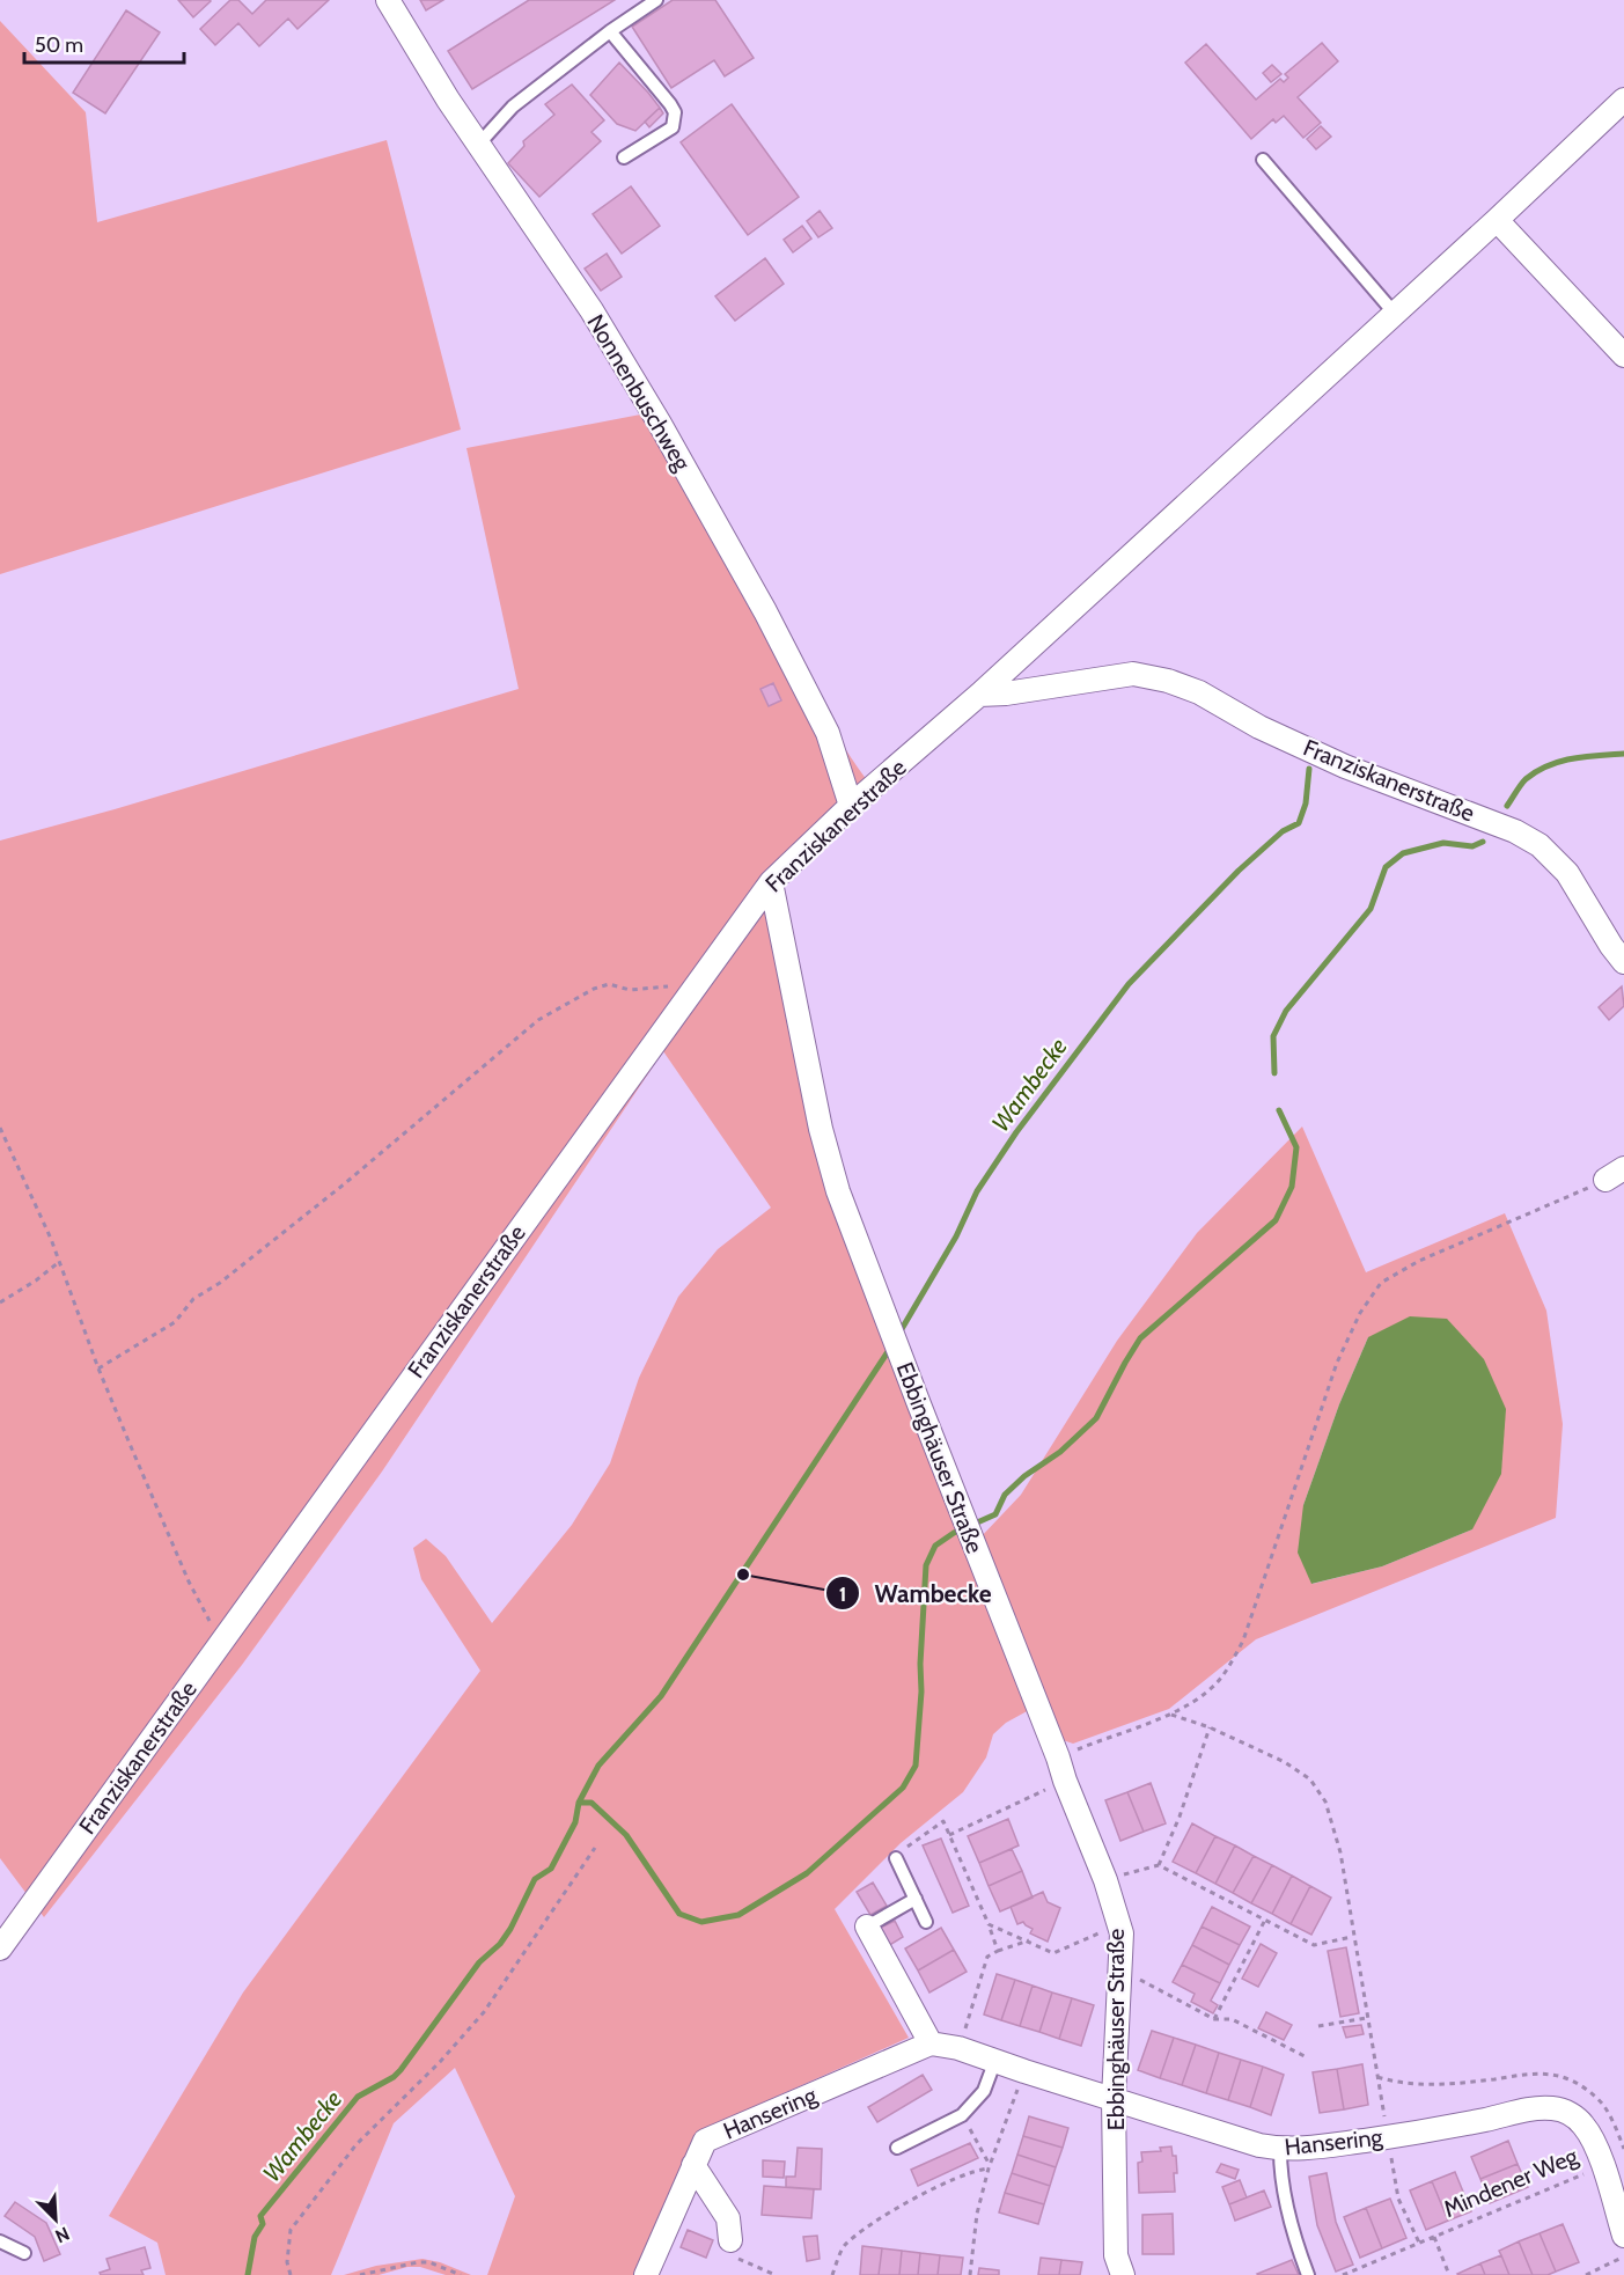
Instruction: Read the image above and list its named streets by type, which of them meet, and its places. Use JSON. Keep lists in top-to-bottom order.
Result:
{
  "streets": {
    "street": [
      "Nonnenbuschweg",
      "Franziskanerstraße",
      "Ebbinghäuser Straße",
      "Hansering"
    ],
    "path": ["Mindener Weg"]
  },
  "crossings": [
    ["Nonnenbuschweg", "Franziskanerstraße"],
    ["Franziskanerstraße", "Ebbinghäuser Straße"],
    ["Ebbinghäuser Straße", "Hansering"],
    ["Hansering", "Mindener Weg"]
  ],
  "water": ["Wambecke"],
  "places": ["Wambecke"],
  "scale_bar": "50 m",
  "north": "bottom right"
}
